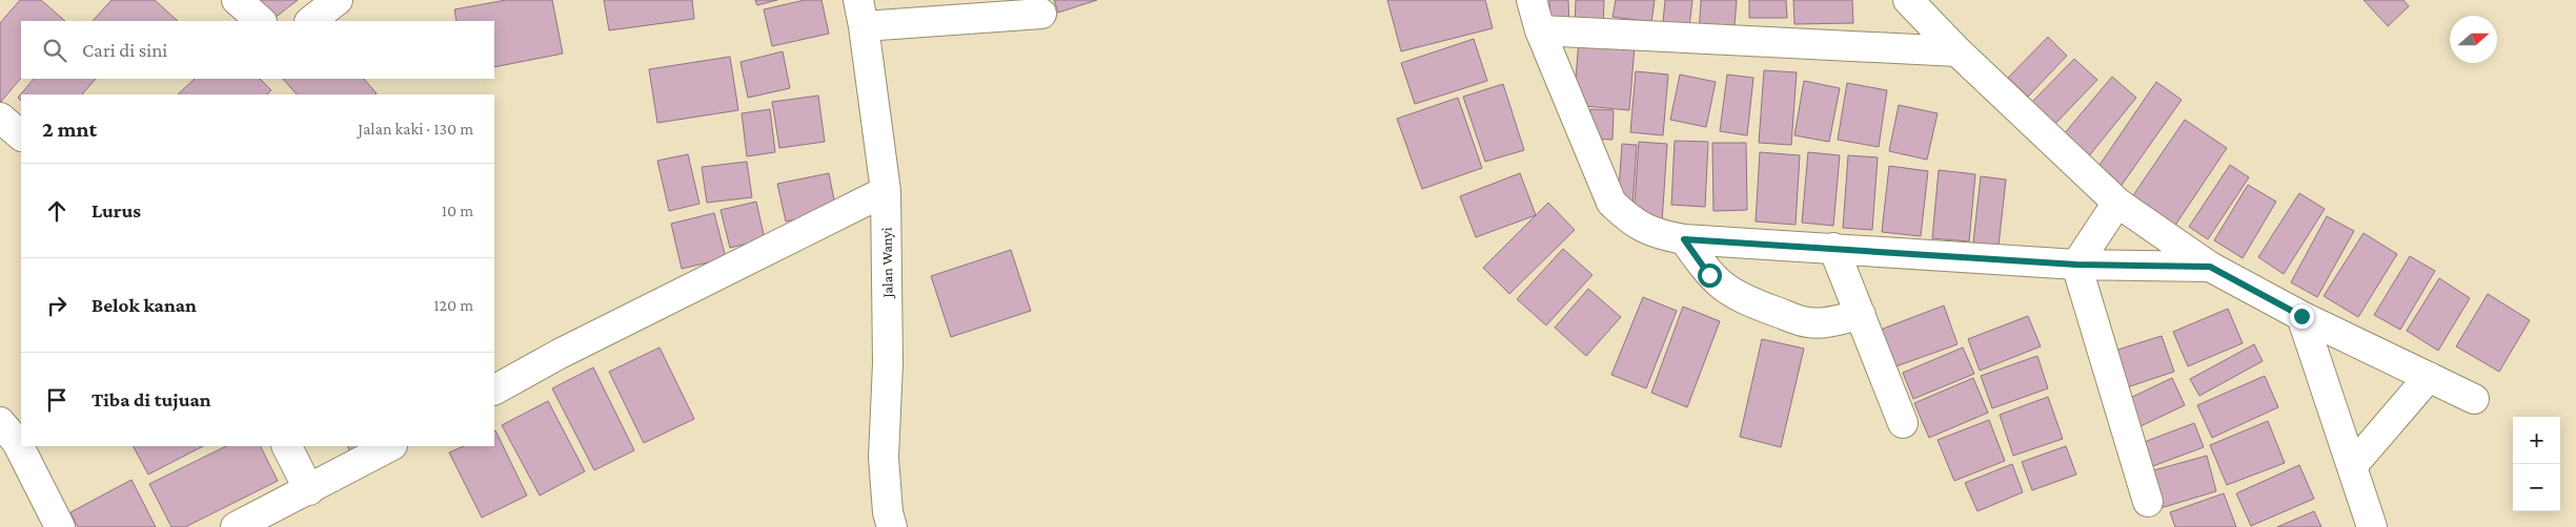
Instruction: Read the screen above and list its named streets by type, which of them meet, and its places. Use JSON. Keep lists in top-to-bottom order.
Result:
{
  "streets": {
    "street": ["Jalan Wanyi"]
  },
  "north": "right",
  "page": {
    "search": "Cari di sini",
    "heading": ["2 mnt", "Jalan kaki · 130 m"],
    "list": [
      ["Lurus", "10 m"],
      ["Belok kanan", "120 m"],
      "Tiba di tujuan"
    ],
    "map_buttons": ["+", "−"]
  }
}
